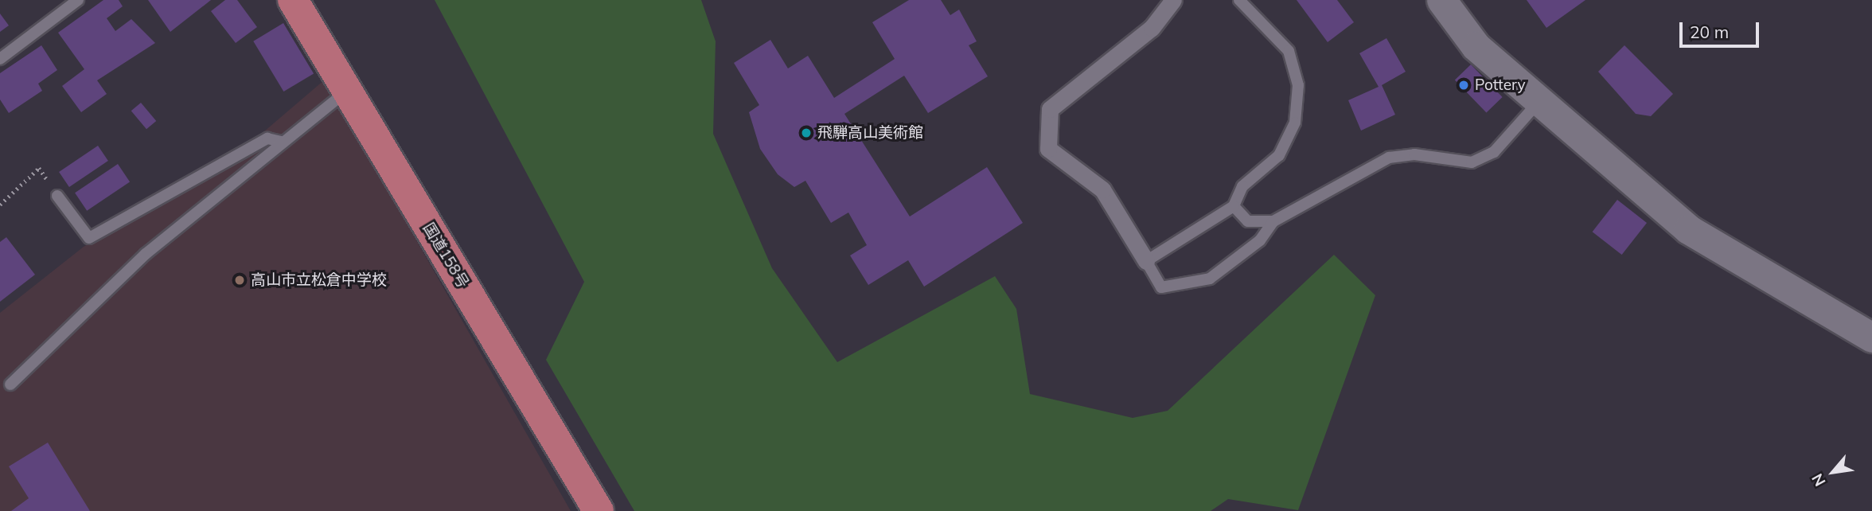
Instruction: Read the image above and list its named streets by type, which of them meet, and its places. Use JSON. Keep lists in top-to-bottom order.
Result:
{
  "streets": {
    "highway": ["国道158号"]
  },
  "places": ["Pottery", "飛騨高山美術館", "高山市立松倉中学校"],
  "scale_bar": "20 m",
  "north": "bottom left"
}
